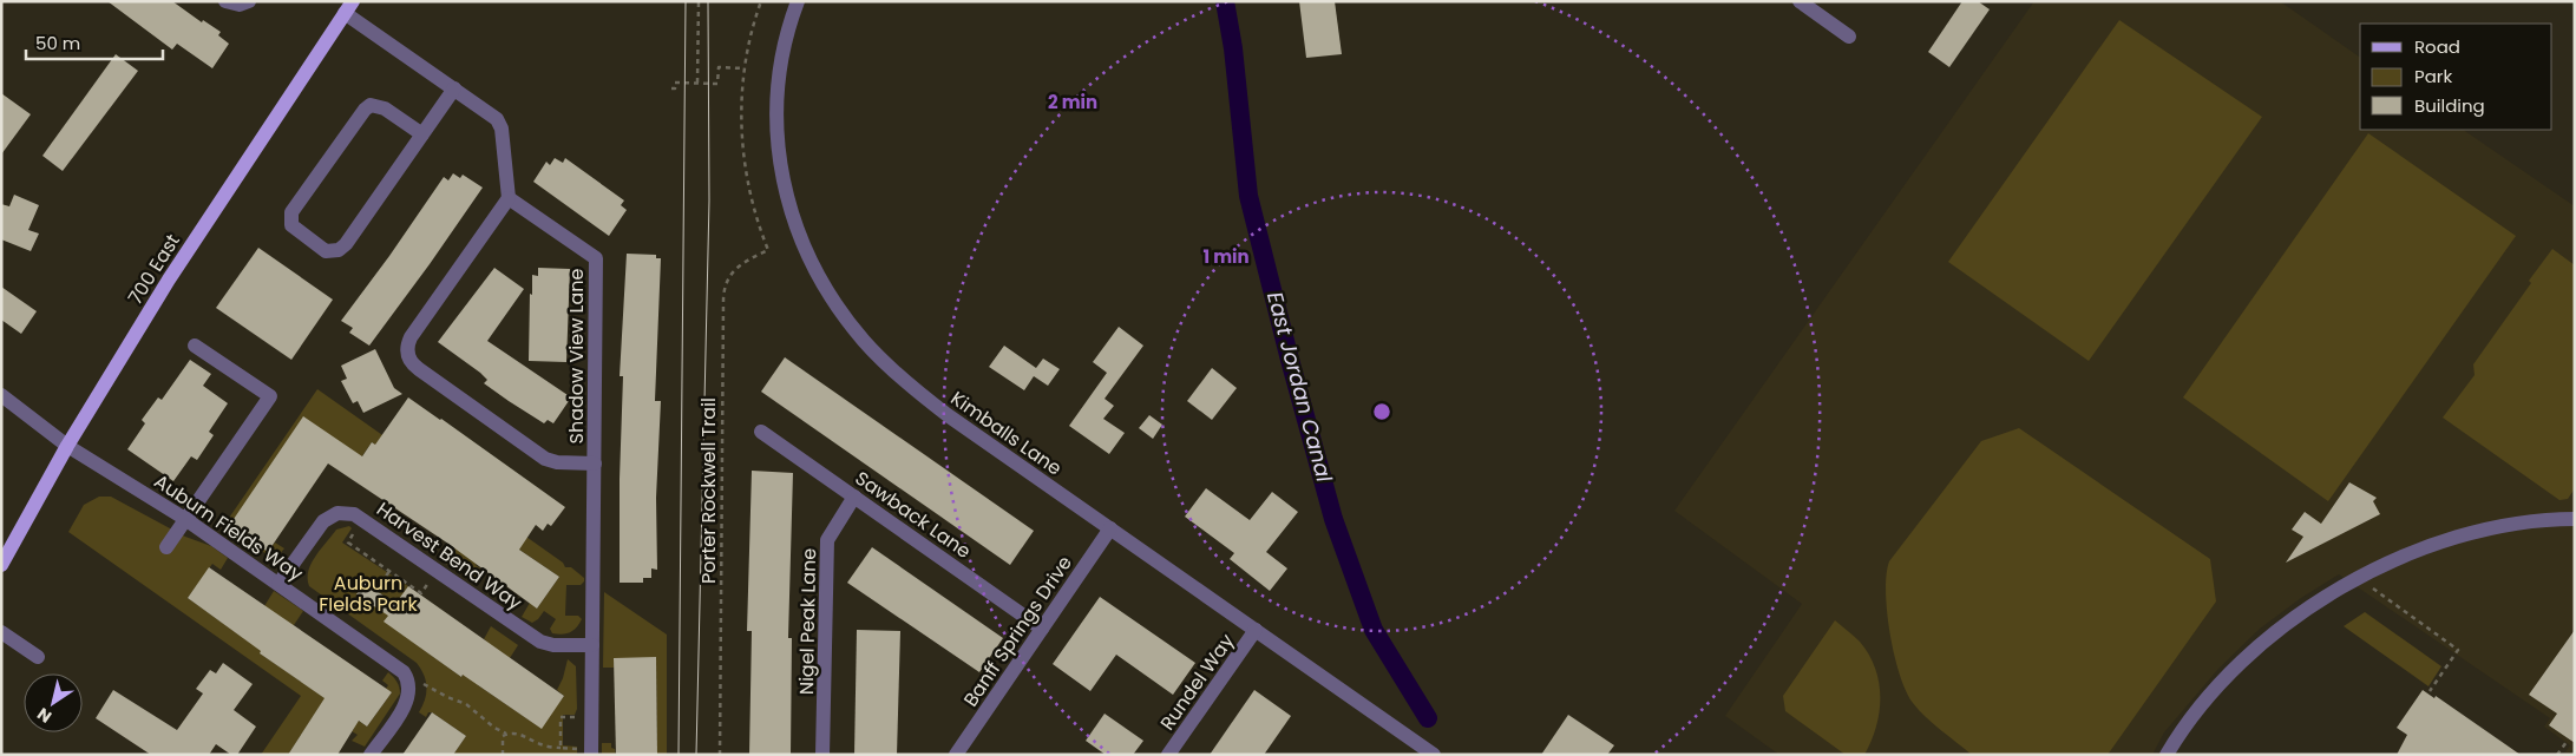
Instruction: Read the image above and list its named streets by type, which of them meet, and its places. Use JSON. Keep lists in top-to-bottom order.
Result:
{
  "streets": {
    "main road": ["700 East"],
    "street": [
      "Shadow View Lane",
      "Kimballs Lane",
      "Sawback Lane",
      "Auburn Fields Way",
      "Harvest Bend Way",
      "Nigel Peak Lane",
      "Banff Springs Drive",
      "Rundel Way"
    ],
    "path": ["Porter Rockwell Trail"]
  },
  "crossings": [
    ["700 East", "Auburn Fields Way"],
    ["Shadow View Lane", "Harvest Bend Way"],
    ["Kimballs Lane", "Banff Springs Drive"],
    ["Kimballs Lane", "Rundel Way"],
    ["Sawback Lane", "Nigel Peak Lane"],
    ["Sawback Lane", "Banff Springs Drive"],
    ["Auburn Fields Way", "Harvest Bend Way"]
  ],
  "water": ["East Jordan Canal"],
  "parks": ["Auburn FIelds Park"],
  "legend": ["Road", "Park", "Building"],
  "scale_bar": "50 m",
  "north": "bottom left",
  "rings": ["2 min", "1 min"]
}
